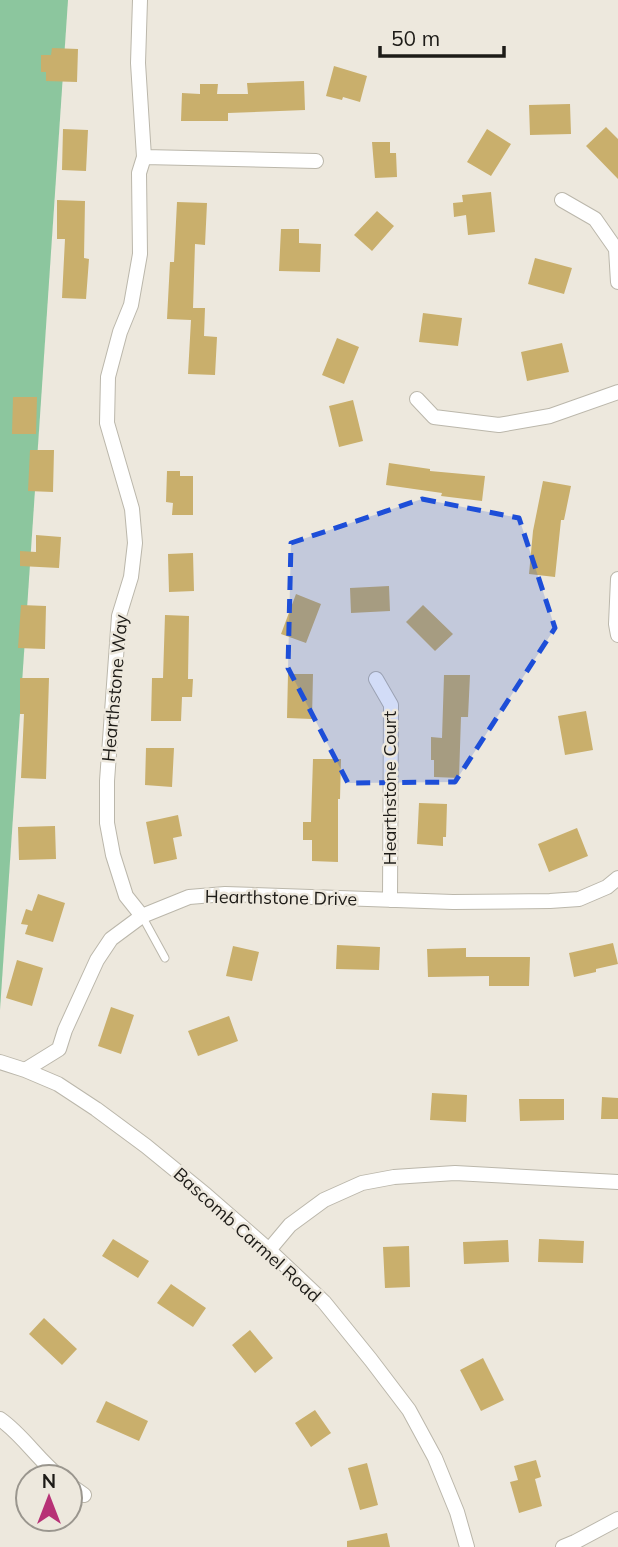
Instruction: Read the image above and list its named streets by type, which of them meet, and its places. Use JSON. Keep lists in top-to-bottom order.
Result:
{
  "streets": {
    "street": [
      "Hearthstone Way",
      "Hearthstone Court",
      "Hearthstone Drive",
      "Bascomb Carmel Road"
    ]
  },
  "crossings": [
    ["Hearthstone Way", "Hearthstone Drive"],
    ["Hearthstone Court", "Hearthstone Drive"],
    ["Hearthstone Drive", "Bascomb Carmel Road"]
  ],
  "scale_bar": "50 m",
  "north": "top"
}
